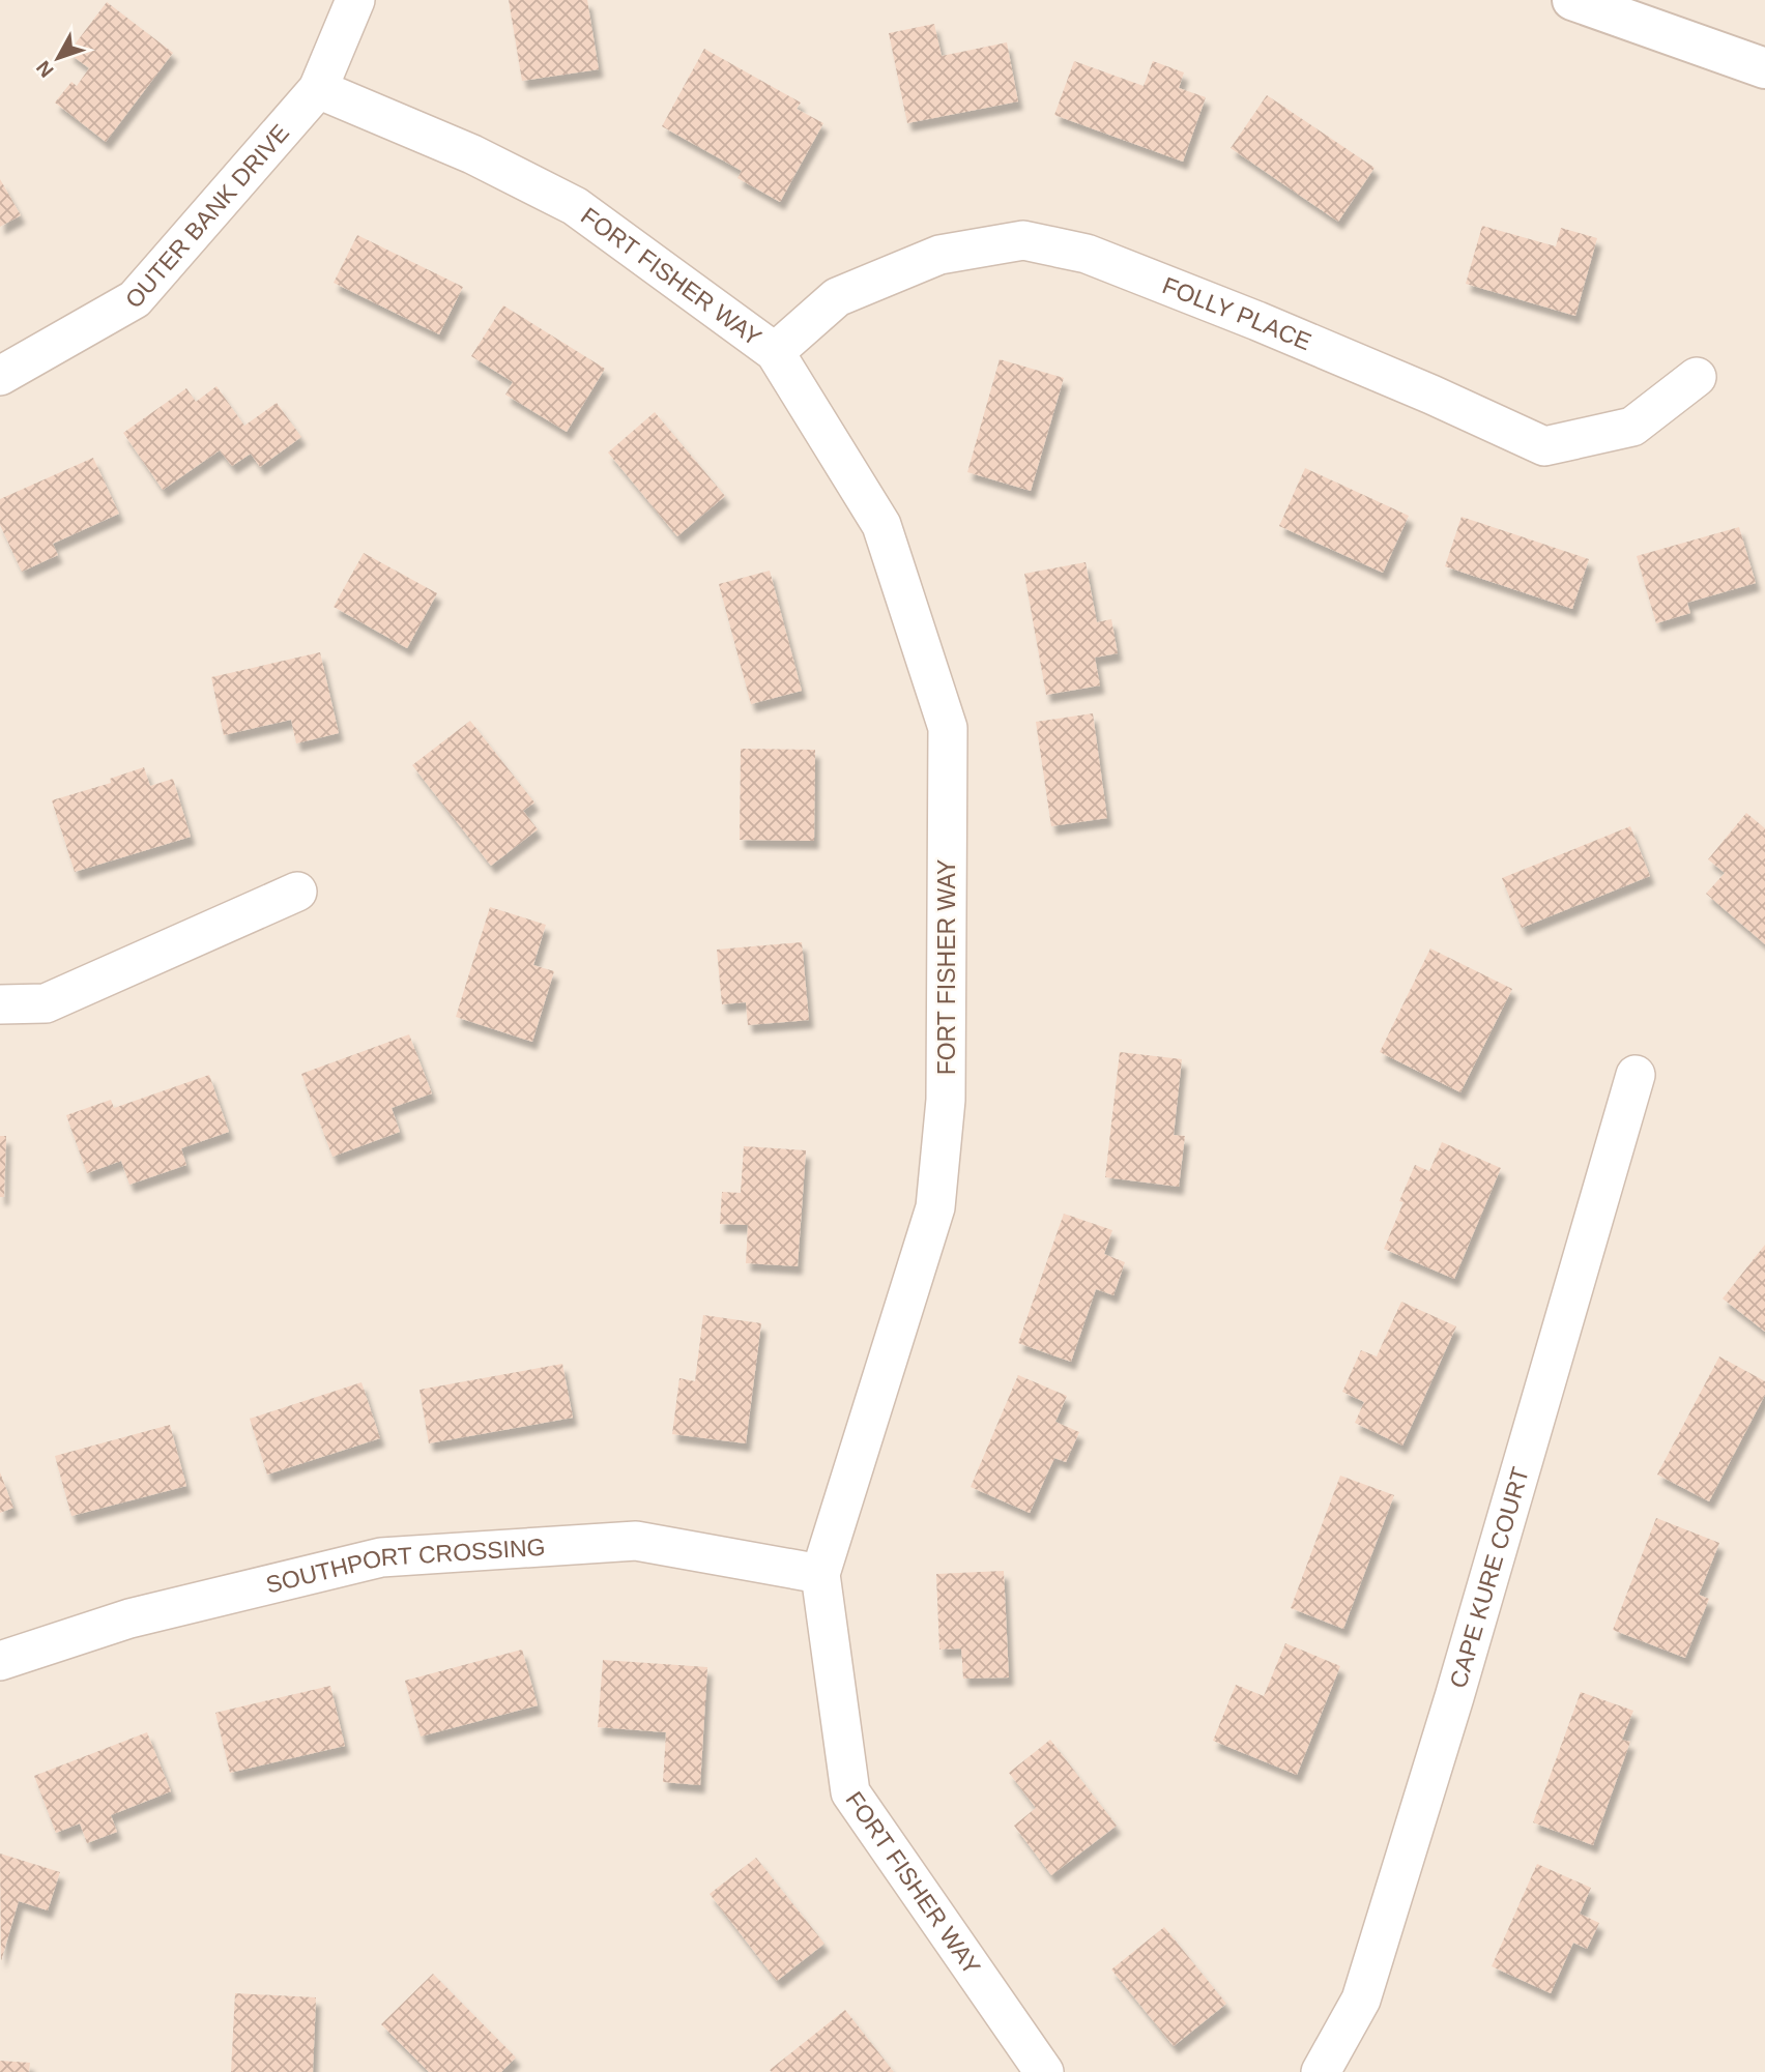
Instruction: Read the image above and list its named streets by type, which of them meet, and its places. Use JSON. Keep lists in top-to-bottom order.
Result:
{
  "streets": {
    "street": [
      "OUTER BANK DRIVE",
      "FORT FISHER WAY",
      "FOLLY PLACE",
      "SOUTHPORT CROSSING",
      "CAPE KURE COURT"
    ]
  },
  "crossings": [
    ["OUTER BANK DRIVE", "FORT FISHER WAY"],
    ["FORT FISHER WAY", "FOLLY PLACE"],
    ["FORT FISHER WAY", "SOUTHPORT CROSSING"]
  ],
  "north": "bottom left"
}
